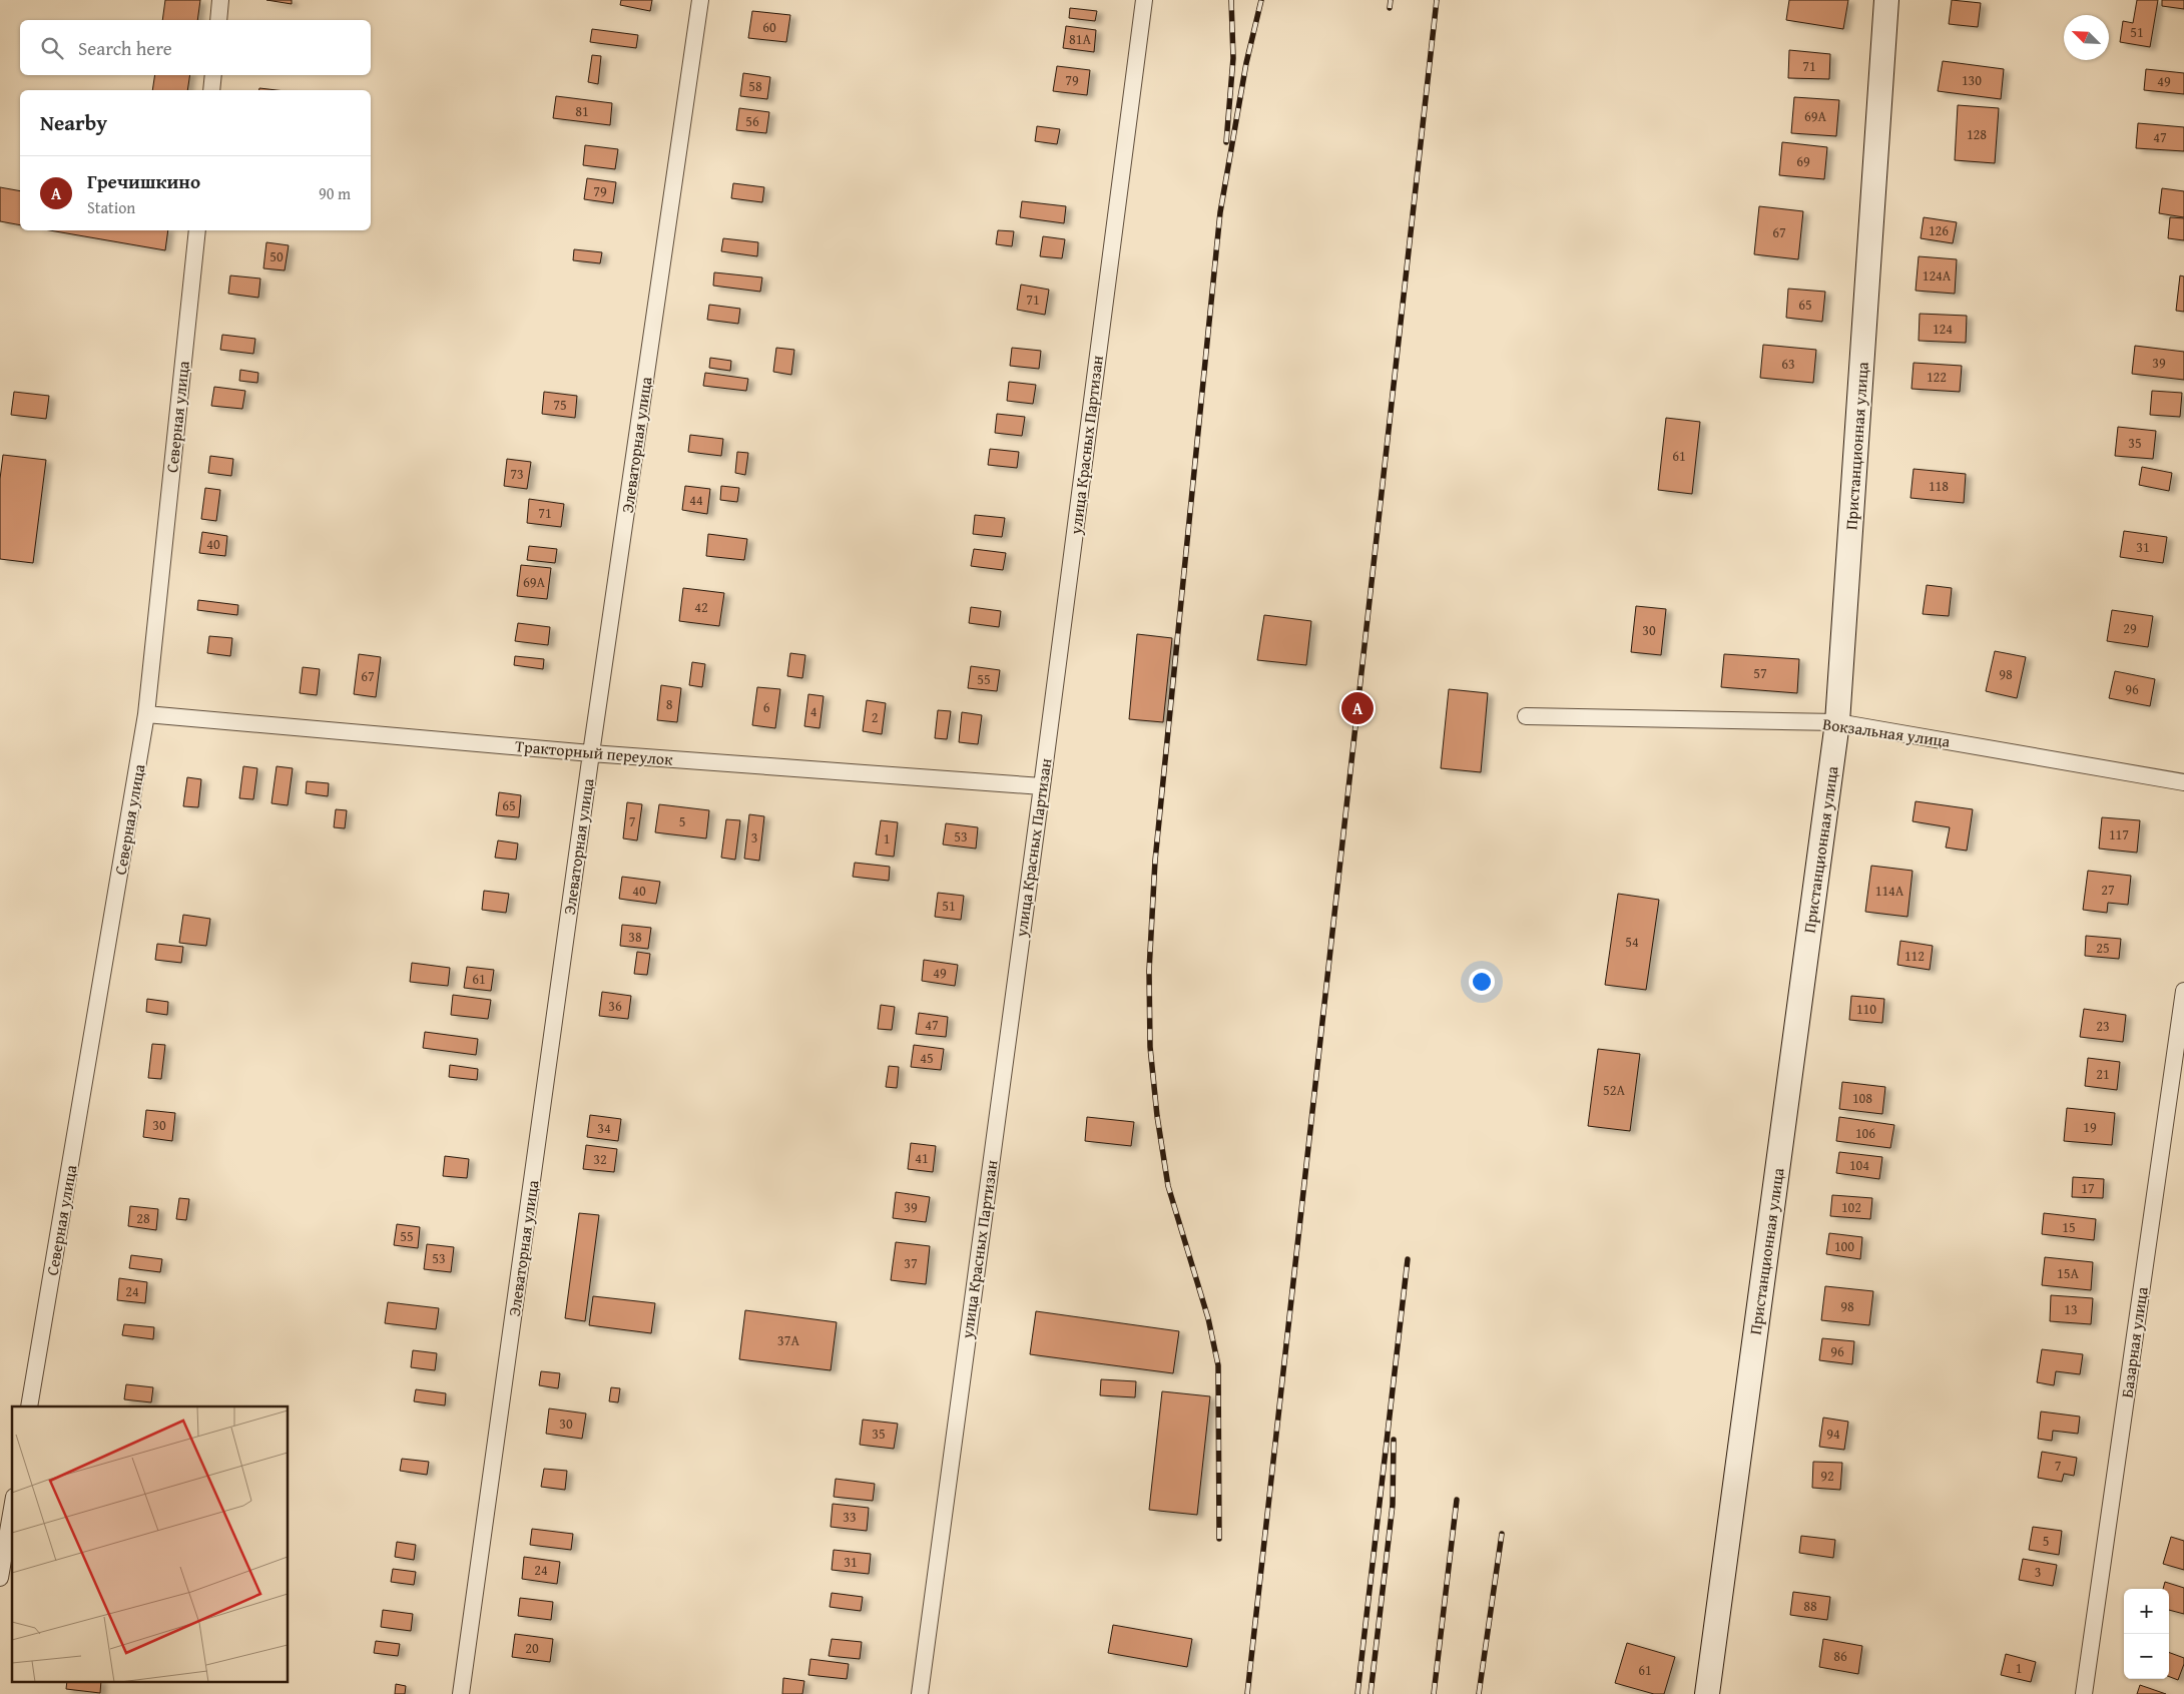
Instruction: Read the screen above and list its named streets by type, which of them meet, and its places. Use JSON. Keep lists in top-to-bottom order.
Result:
{
  "streets": {
    "street": [
      "Северная улица",
      "Элеваторная улица",
      "улица Красных Партизан",
      "Пристанционная улица",
      "Вокзальная улица",
      "Тракторный переулок",
      "Базарная улица"
    ]
  },
  "crossings": [
    ["Северная улица", "Тракторный переулок"],
    ["Элеваторная улица", "Тракторный переулок"],
    ["улица Красных Партизан", "Тракторный переулок"],
    ["Пристанционная улица", "Вокзальная улица"]
  ],
  "house_numbers": [
    "60",
    "51",
    "81А",
    "71",
    "79",
    "130",
    "49",
    "58",
    "81",
    "69А",
    "56",
    "128",
    "47",
    "69",
    "79",
    "126",
    "67",
    "50",
    "124А",
    "71",
    "65",
    "124",
    "39",
    "63",
    "122",
    "75",
    "35",
    "61",
    "73",
    "118",
    "44",
    "71",
    "40",
    "31",
    "69А",
    "42",
    "29",
    "30",
    "57",
    "98",
    "67",
    "55",
    "96",
    "8",
    "6",
    "4",
    "2",
    "65",
    "7",
    "5",
    "117",
    "53",
    "3",
    "1",
    "27",
    "40",
    "114А",
    "51",
    "38",
    "54",
    "25",
    "112",
    "49",
    "61",
    "36",
    "110",
    "47",
    "23",
    "45",
    "21",
    "52А",
    "108",
    "30",
    "19",
    "34",
    "106",
    "41",
    "32",
    "104",
    "17",
    "39",
    "102",
    "28",
    "15",
    "55",
    "100",
    "53",
    "37",
    "15А",
    "24",
    "98",
    "13",
    "37А",
    "96",
    "30",
    "35",
    "94",
    "7",
    "92",
    "33",
    "5",
    "31",
    "24",
    "3",
    "88",
    "20",
    "86",
    "1",
    "61"
  ],
  "north": "top left",
  "page": {
    "search": "Search here",
    "heading": "Nearby",
    "list": [
      {
        "mark": "A",
        "name": "Гречишкино",
        "note": "Station",
        "value": "90 m"
      }
    ],
    "pins": "A",
    "map_buttons": ["+", "−"]
  }
}
